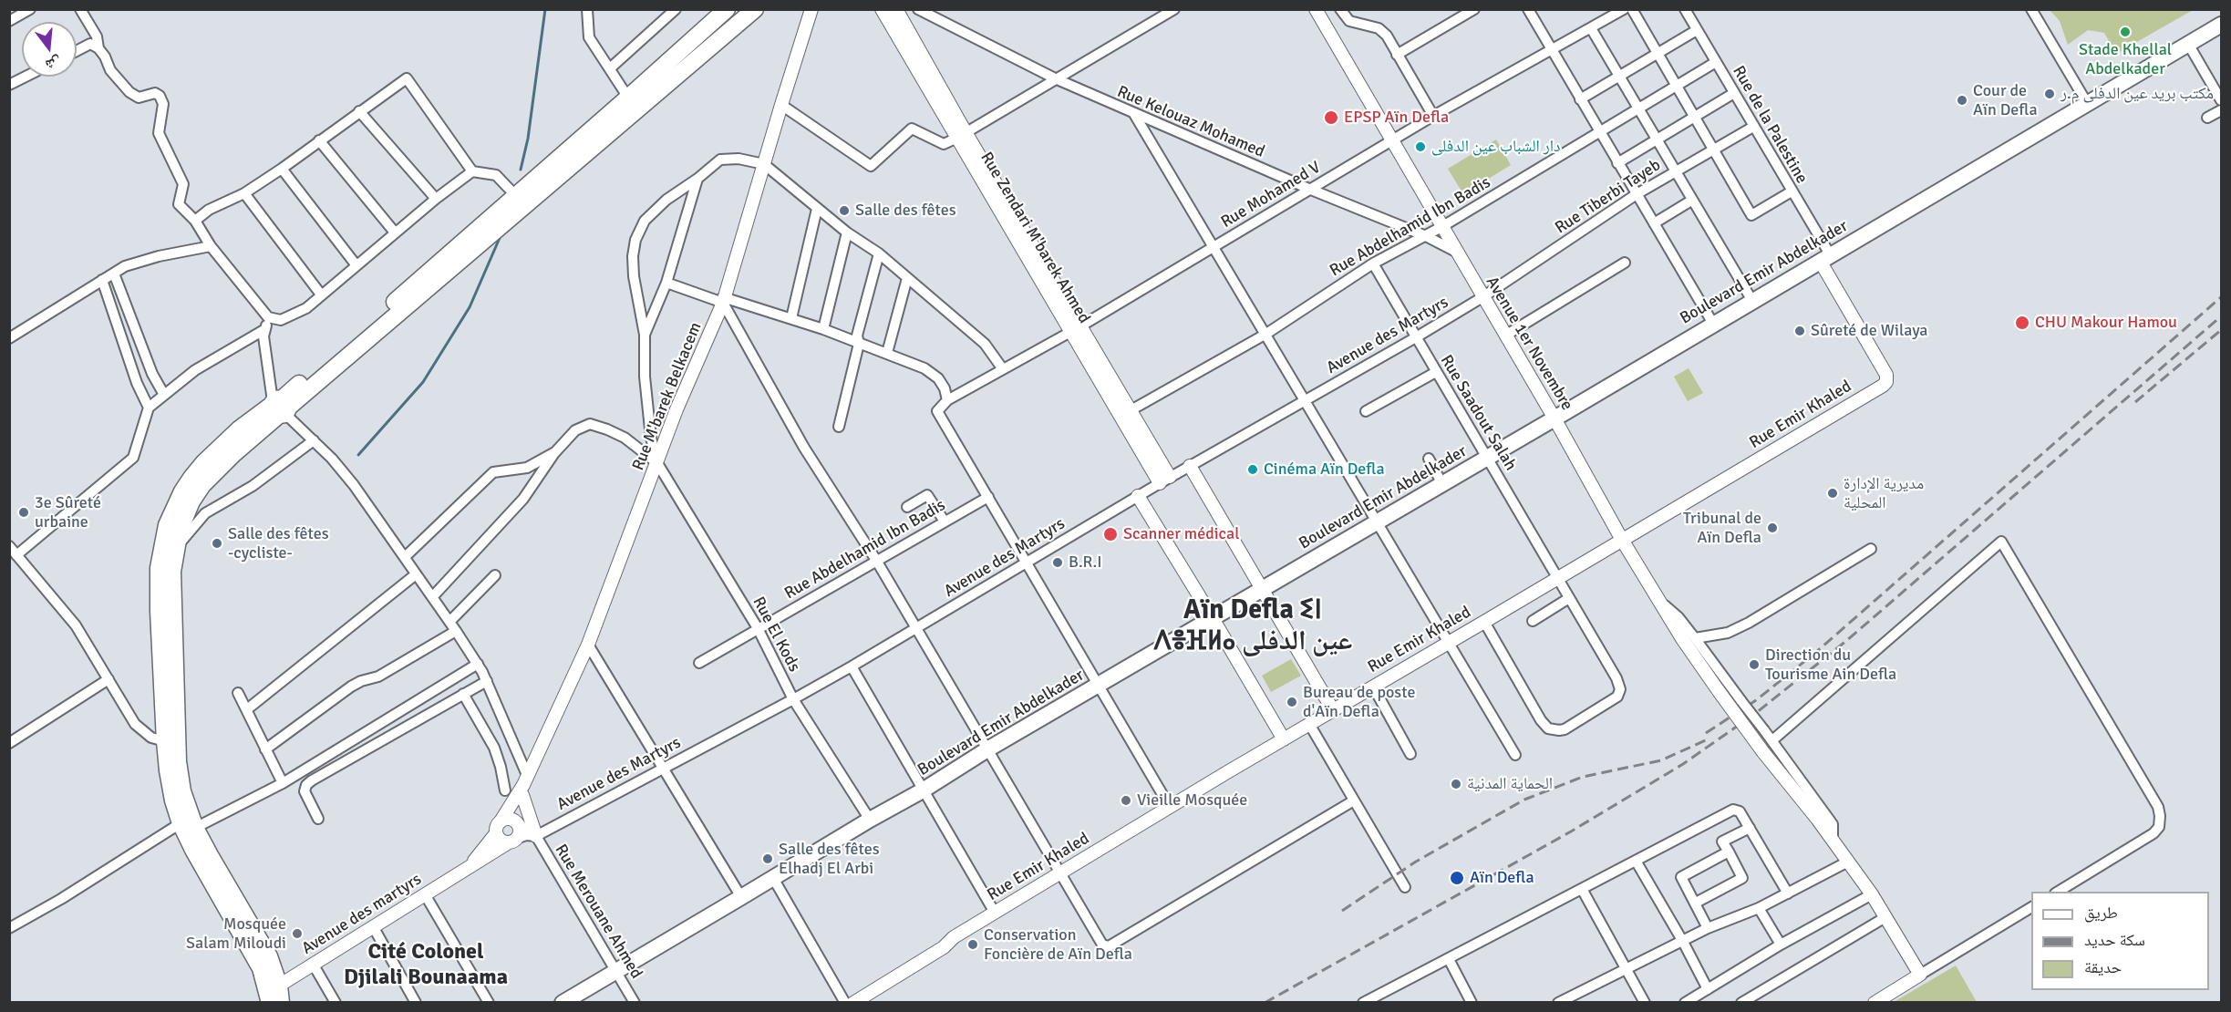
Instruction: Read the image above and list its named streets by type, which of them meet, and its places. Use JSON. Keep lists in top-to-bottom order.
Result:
{
  "streets": {
    "main road": ["Boulevard Emir Abdelkader"],
    "street": [
      "Rue Kelouaz Mohamed",
      "Rue de la Palestine",
      "Rue Mohamed V",
      "Rue Tiberbi Tayeb",
      "Rue Abdelhamid Ibn Badis",
      "Avenue des Martyrs",
      "Avenue 1er Novembre",
      "Rue M'barek Belkacem",
      "Rue Saadout Salah",
      "Rue Emir Khaled",
      "Rue El Kods",
      "Rue Merouane Ahmed",
      "Avenue des martyrs"
    ]
  },
  "crossings": [
    ["Rue Kelouaz Mohamed", "Rue Mohamed V"],
    ["Rue Kelouaz Mohamed", "Rue Abdelhamid Ibn Badis"],
    ["Rue Kelouaz Mohamed", "Avenue 1er Novembre"],
    ["Rue de la Palestine", "Rue Tiberbi Tayeb"],
    ["Rue de la Palestine", "Rue Abdelhamid Ibn Badis"],
    ["Rue de la Palestine", "Boulevard Emir Abdelkader"],
    ["Rue de la Palestine", "Rue Emir Khaled"],
    ["Rue Mohamed V", "Rue Abdelhamid Ibn Badis"],
    ["Rue Mohamed V", "Avenue 1er Novembre"],
    ["Rue Tiberbi Tayeb", "Avenue des Martyrs"],
    ["Rue Tiberbi Tayeb", "Avenue 1er Novembre"],
    ["Rue Abdelhamid Ibn Badis", "Avenue 1er Novembre"],
    ["Rue Abdelhamid Ibn Badis", "Rue Saadout Salah"],
    ["Rue Abdelhamid Ibn Badis", "Rue El Kods"],
    ["Boulevard Emir Abdelkader", "Avenue 1er Novembre"],
    ["Boulevard Emir Abdelkader", "Rue Saadout Salah"],
    ["Boulevard Emir Abdelkader", "Rue Emir Khaled"],
    ["Boulevard Emir Abdelkader", "Rue El Kods"],
    ["Boulevard Emir Abdelkader", "Rue Merouane Ahmed"],
    ["Avenue des Martyrs", "Avenue 1er Novembre"],
    ["Avenue des Martyrs", "Rue M'barek Belkacem"],
    ["Avenue des Martyrs", "Rue Saadout Salah"],
    ["Avenue des Martyrs", "Rue El Kods"],
    ["Avenue des Martyrs", "Rue Merouane Ahmed"],
    ["Avenue 1er Novembre", "Rue Emir Khaled"],
    ["Rue M'barek Belkacem", "Rue El Kods"],
    ["Rue M'barek Belkacem", "Avenue des martyrs"],
    ["Rue Saadout Salah", "Rue Emir Khaled"]
  ],
  "districts": ["Aïn Defla ⵉⵏ ⴷⴻⴼⵍⴰ عين الدفلى", "Cité Colonel Djilali Bounaama"],
  "places": [
    "Stade Khellal Abdelkader",
    "مكتب بريد عين الدفلى م.ر",
    "Cour de Aïn Defla",
    "EPSP Aïn Defla",
    "دار الشباب عين الدفلى",
    "Salle des fêtes",
    "CHU Makour Hamou",
    "Sûreté de Wilaya",
    "Cinéma Aïn Defla",
    "مديرية الإدارة المحلية",
    "3e Sûreté urbaine",
    "Tribunal de Aïn Defla",
    "Scanner médical",
    "Salle des fêtes -cycliste-",
    "B.R.I",
    "Direction du Tourisme Ain Defla",
    "Bureau de poste d'Aïn Defla",
    "الحماية المدنية",
    "Vieille Mosquée",
    "Salle des fêtes Elhadj El Arbi",
    "Aïn Defla",
    "Mosquée Salam Miloudi",
    "Conservation Foncière de Aïn Defla"
  ],
  "legend": ["طريق", "سكة حديد", "حديقة"],
  "north": "bottom"
}
